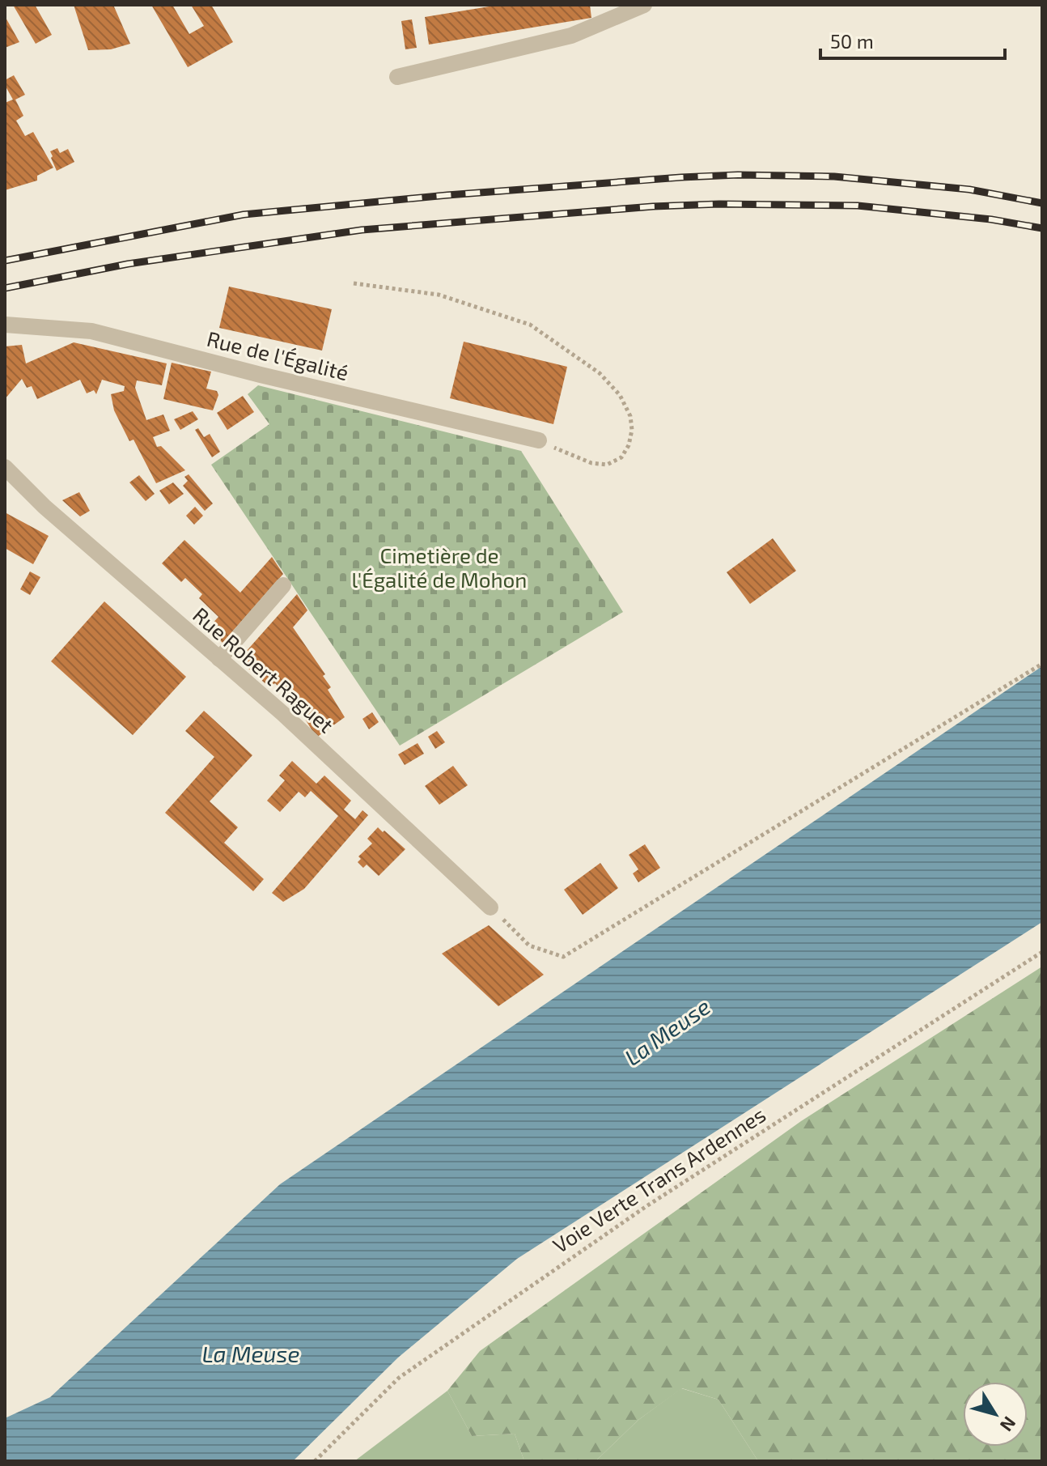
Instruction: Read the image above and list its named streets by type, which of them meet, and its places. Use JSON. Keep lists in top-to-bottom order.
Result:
{
  "streets": {
    "street": ["Rue de l'Égalité", "Rue Robert Raguet"],
    "path": ["Voie Verte Trans Ardennes"]
  },
  "water": ["La Meuse"],
  "parks": ["Cimetière de l'Égalité de Mohon"],
  "scale_bar": "50 m",
  "north": "bottom right"
}
